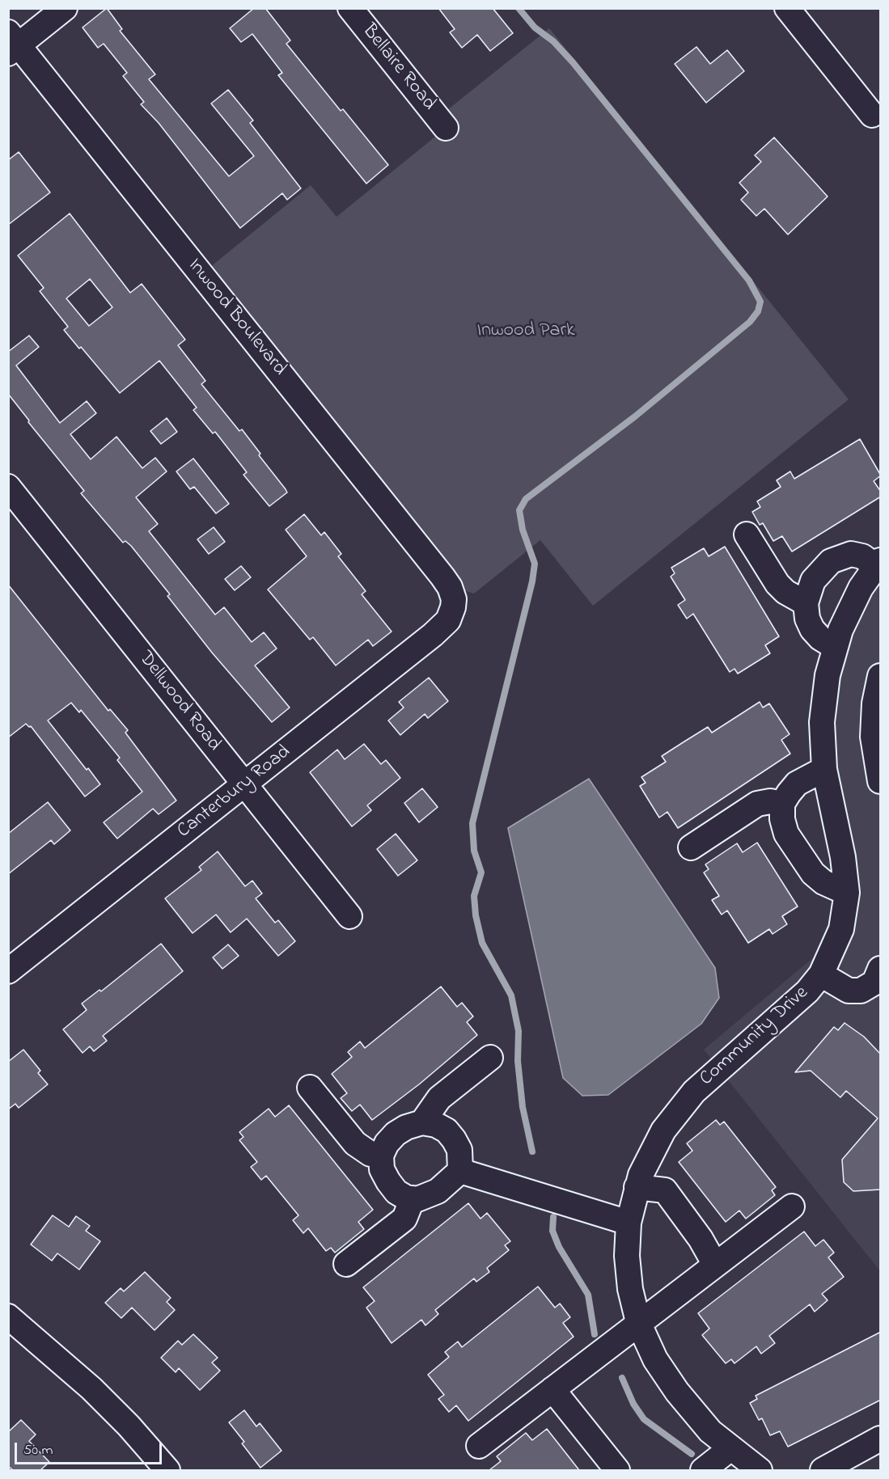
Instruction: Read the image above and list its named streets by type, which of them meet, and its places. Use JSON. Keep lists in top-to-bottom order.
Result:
{
  "streets": {
    "street": [
      "Bellaire Road",
      "Inwood Boulevard",
      "Dellwood Road",
      "Canterbury Road",
      "Community Drive"
    ]
  },
  "crossings": [
    ["Inwood Boulevard", "Canterbury Road"],
    ["Dellwood Road", "Canterbury Road"]
  ],
  "parks": ["Inwood Park"],
  "scale_bar": "50 m"
}
